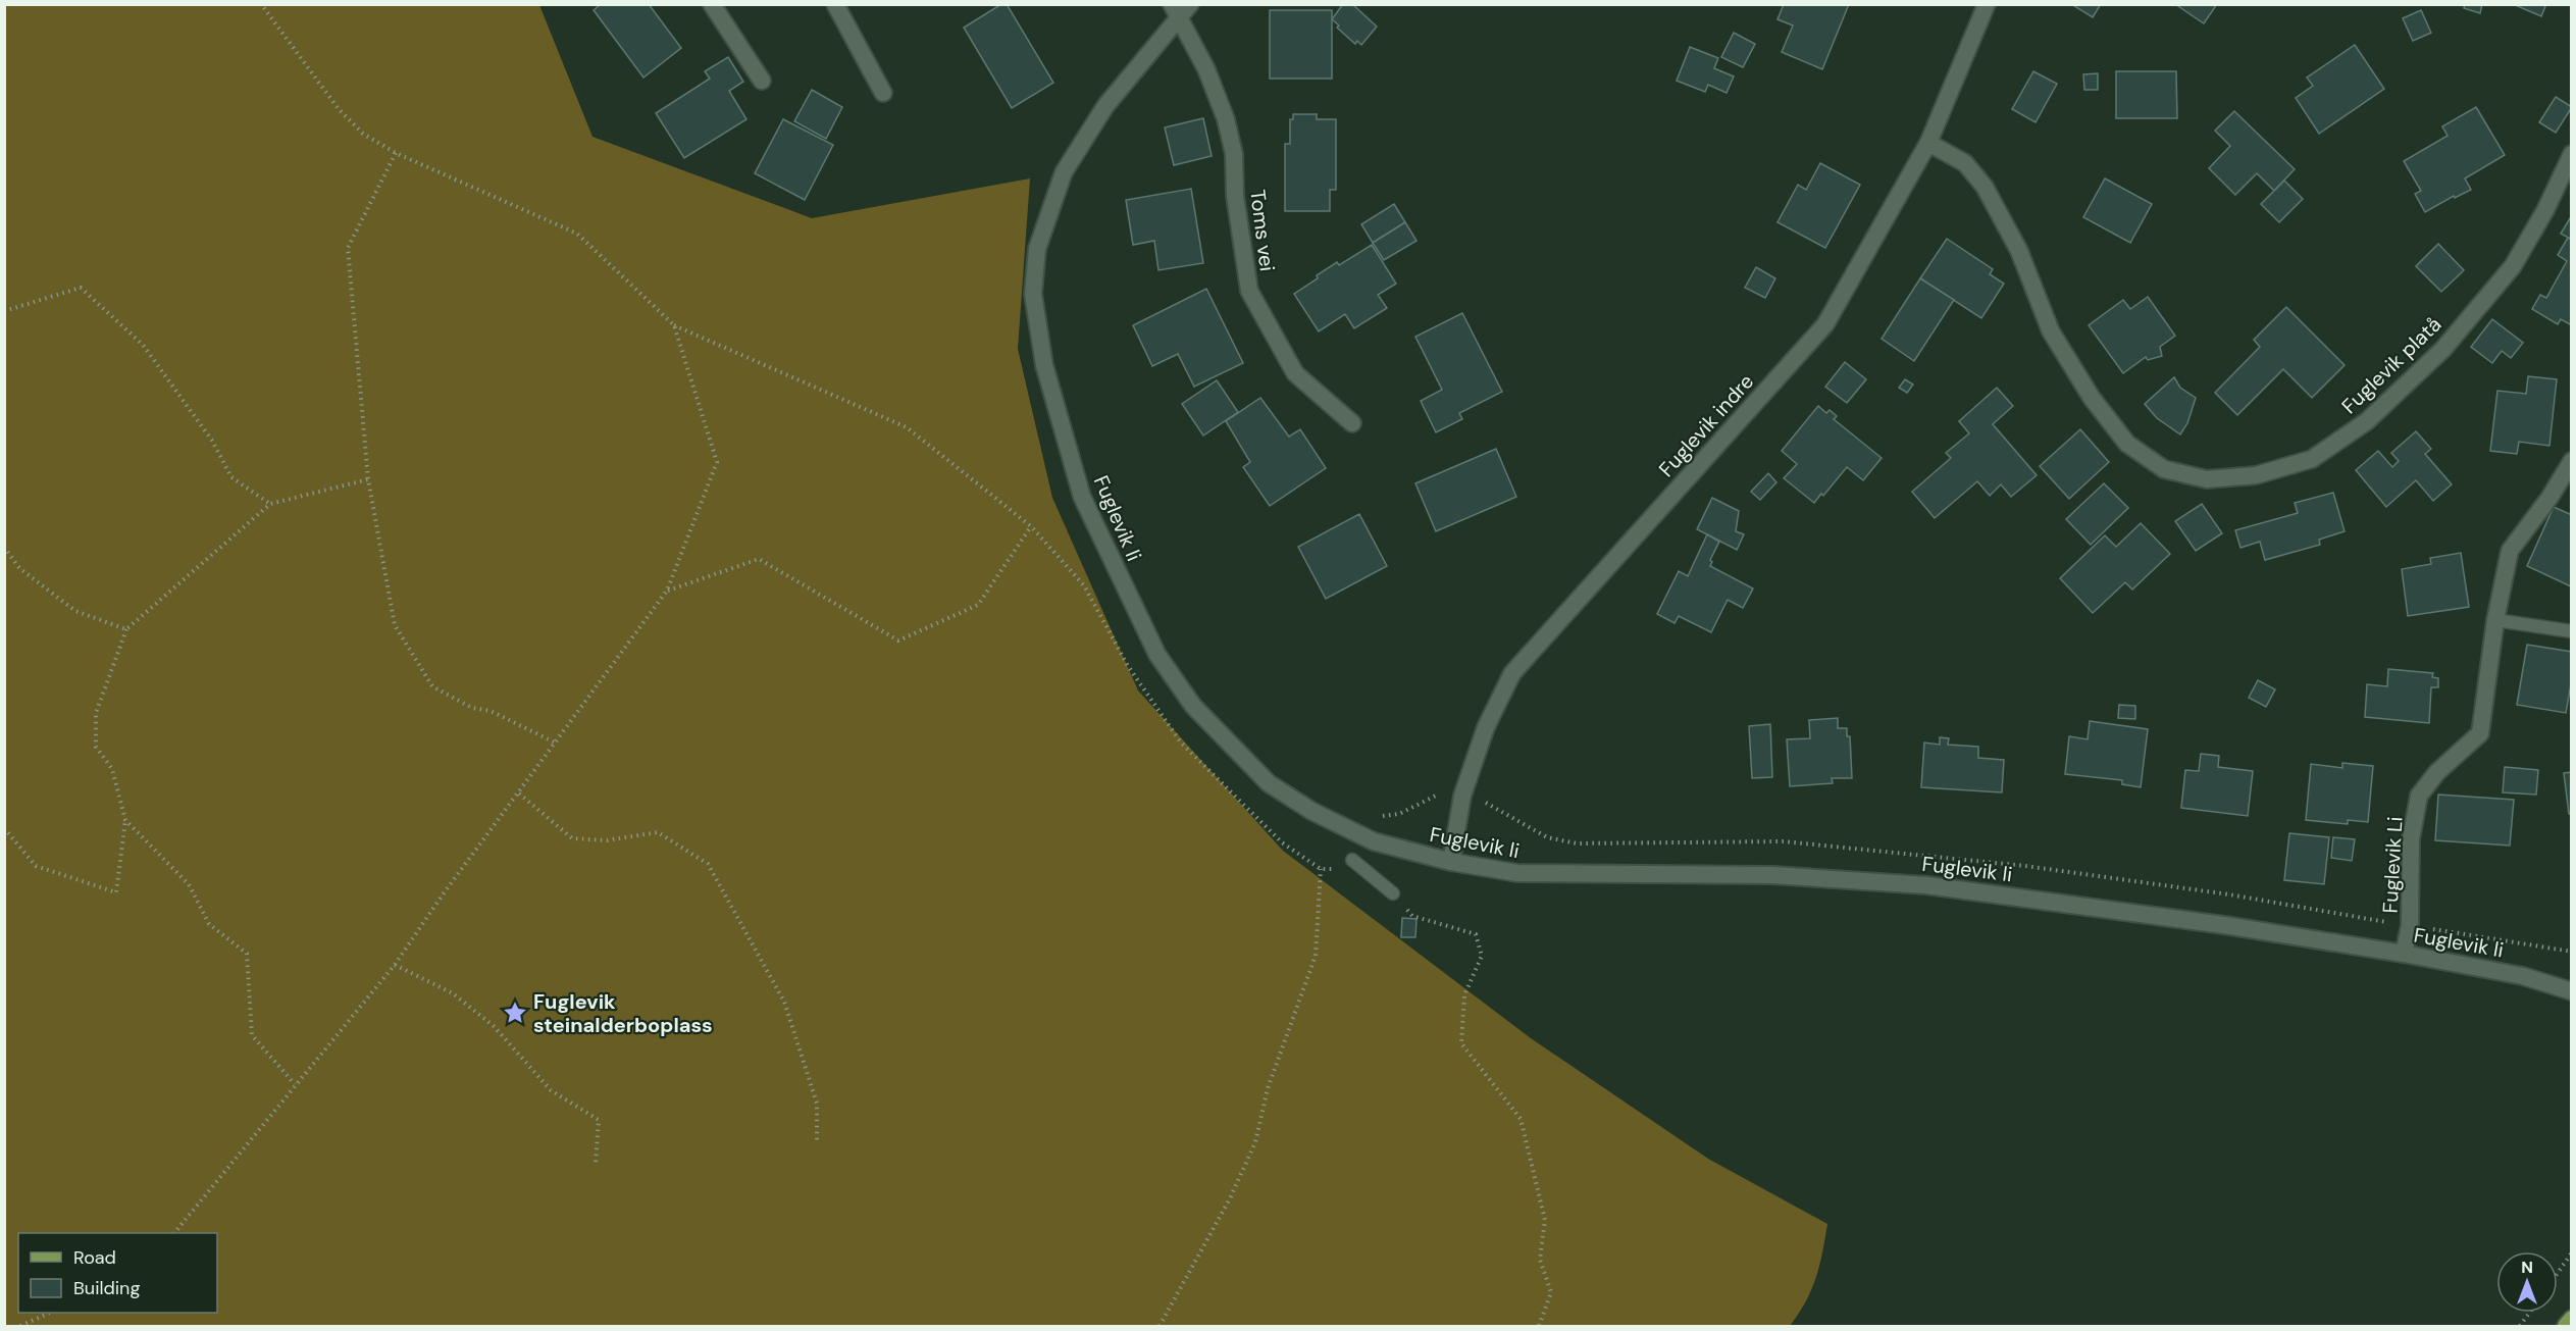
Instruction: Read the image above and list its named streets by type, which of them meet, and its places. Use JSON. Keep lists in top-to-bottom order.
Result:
{
  "streets": {
    "street": [
      "Toms vei",
      "Fuglevik platå",
      "Fuglevik indre",
      "Fuglevik li",
      "Fuglevik Li"
    ]
  },
  "crossings": [
    ["Toms vei", "Fuglevik li"],
    ["Fuglevik platå", "Fuglevik indre"],
    ["Fuglevik indre", "Fuglevik li"],
    ["Fuglevik li", "Fuglevik Li"]
  ],
  "places": {
    "place": ["Fuglevik steinalderboplass"]
  },
  "legend": ["Road", "Building"],
  "north": "top"
}
